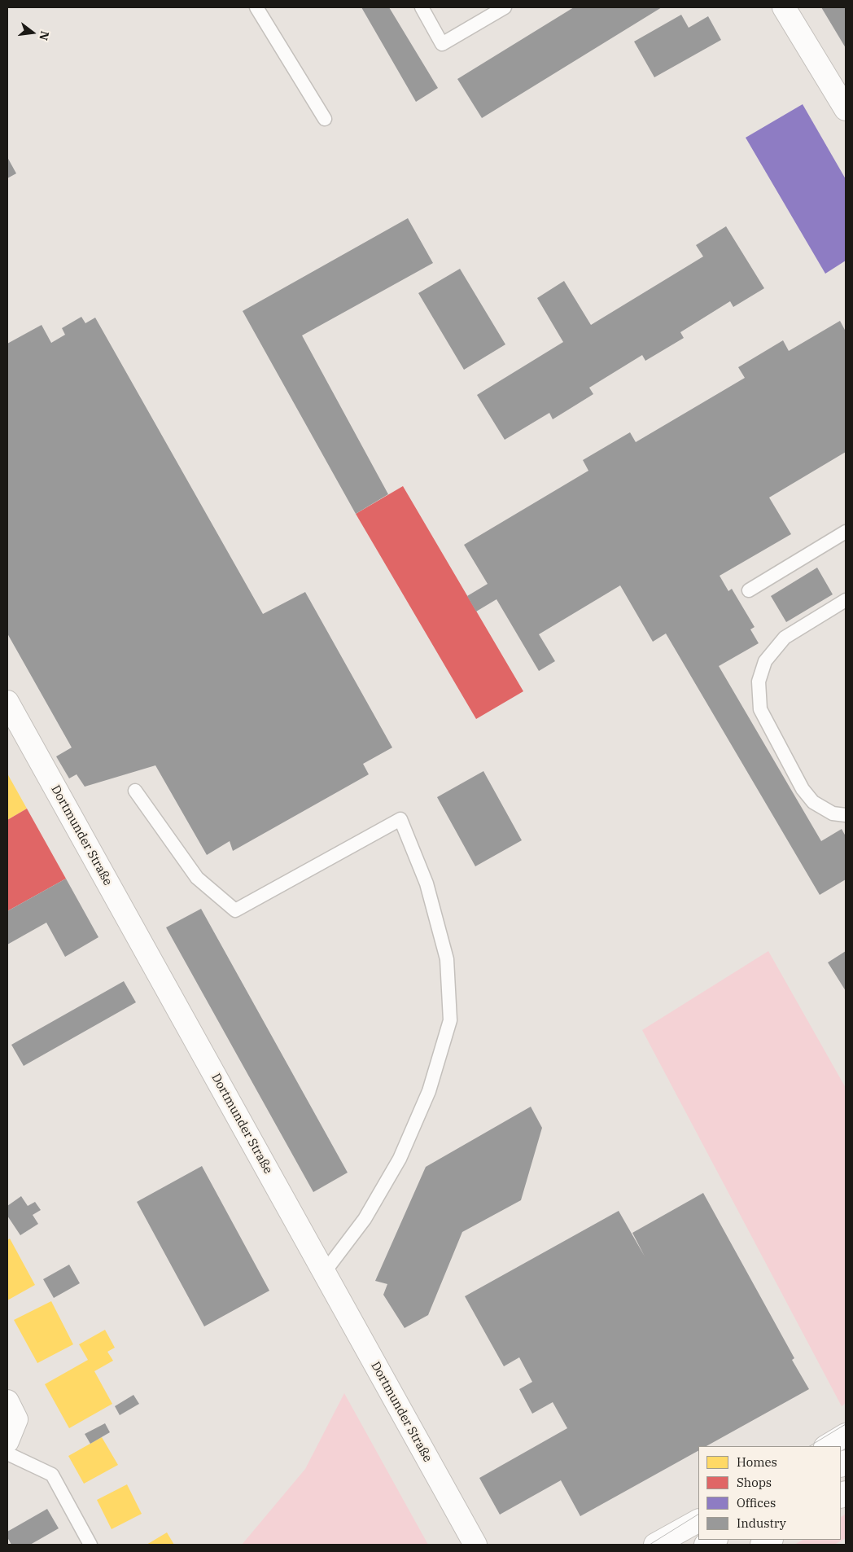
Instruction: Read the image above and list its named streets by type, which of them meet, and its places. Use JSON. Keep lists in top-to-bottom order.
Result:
{
  "streets": {
    "main road": ["Dortmunder Straße"]
  },
  "legend": [
    "Homes",
    "Shops",
    "Offices",
    "Industry"
  ],
  "north": "right"
}
